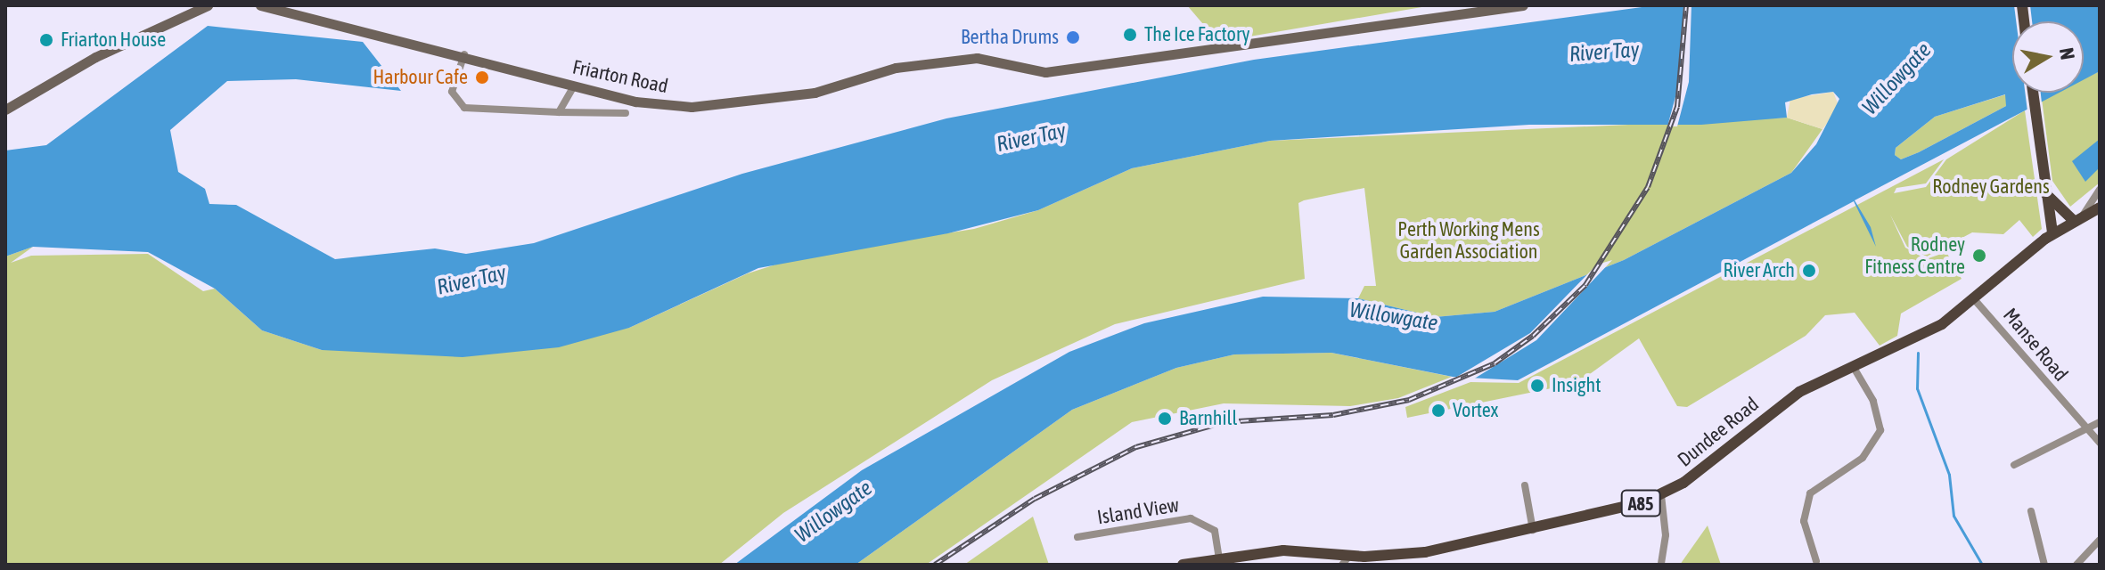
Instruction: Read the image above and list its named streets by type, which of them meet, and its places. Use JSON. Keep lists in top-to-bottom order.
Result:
{
  "streets": {
    "main road": ["Dundee Road", "A85"],
    "street": ["Friarton Road", "Manse Road", "Island View"]
  },
  "crossings": [
    ["Manse Road", "Dundee Road"],
    ["Dundee Road", "Island View"]
  ],
  "water": ["River Tay", "Willowgate"],
  "parks": ["Rodney Gardens", "Perth Working Mens Garden Association"],
  "places": [
    "The Ice Factory",
    "Bertha Drums",
    "Friarton House",
    "Harbour Cafe",
    "Rodney Fitness Centre",
    "River Arch",
    "Insight",
    "Vortex",
    "Barnhill"
  ],
  "north": "right"
}
